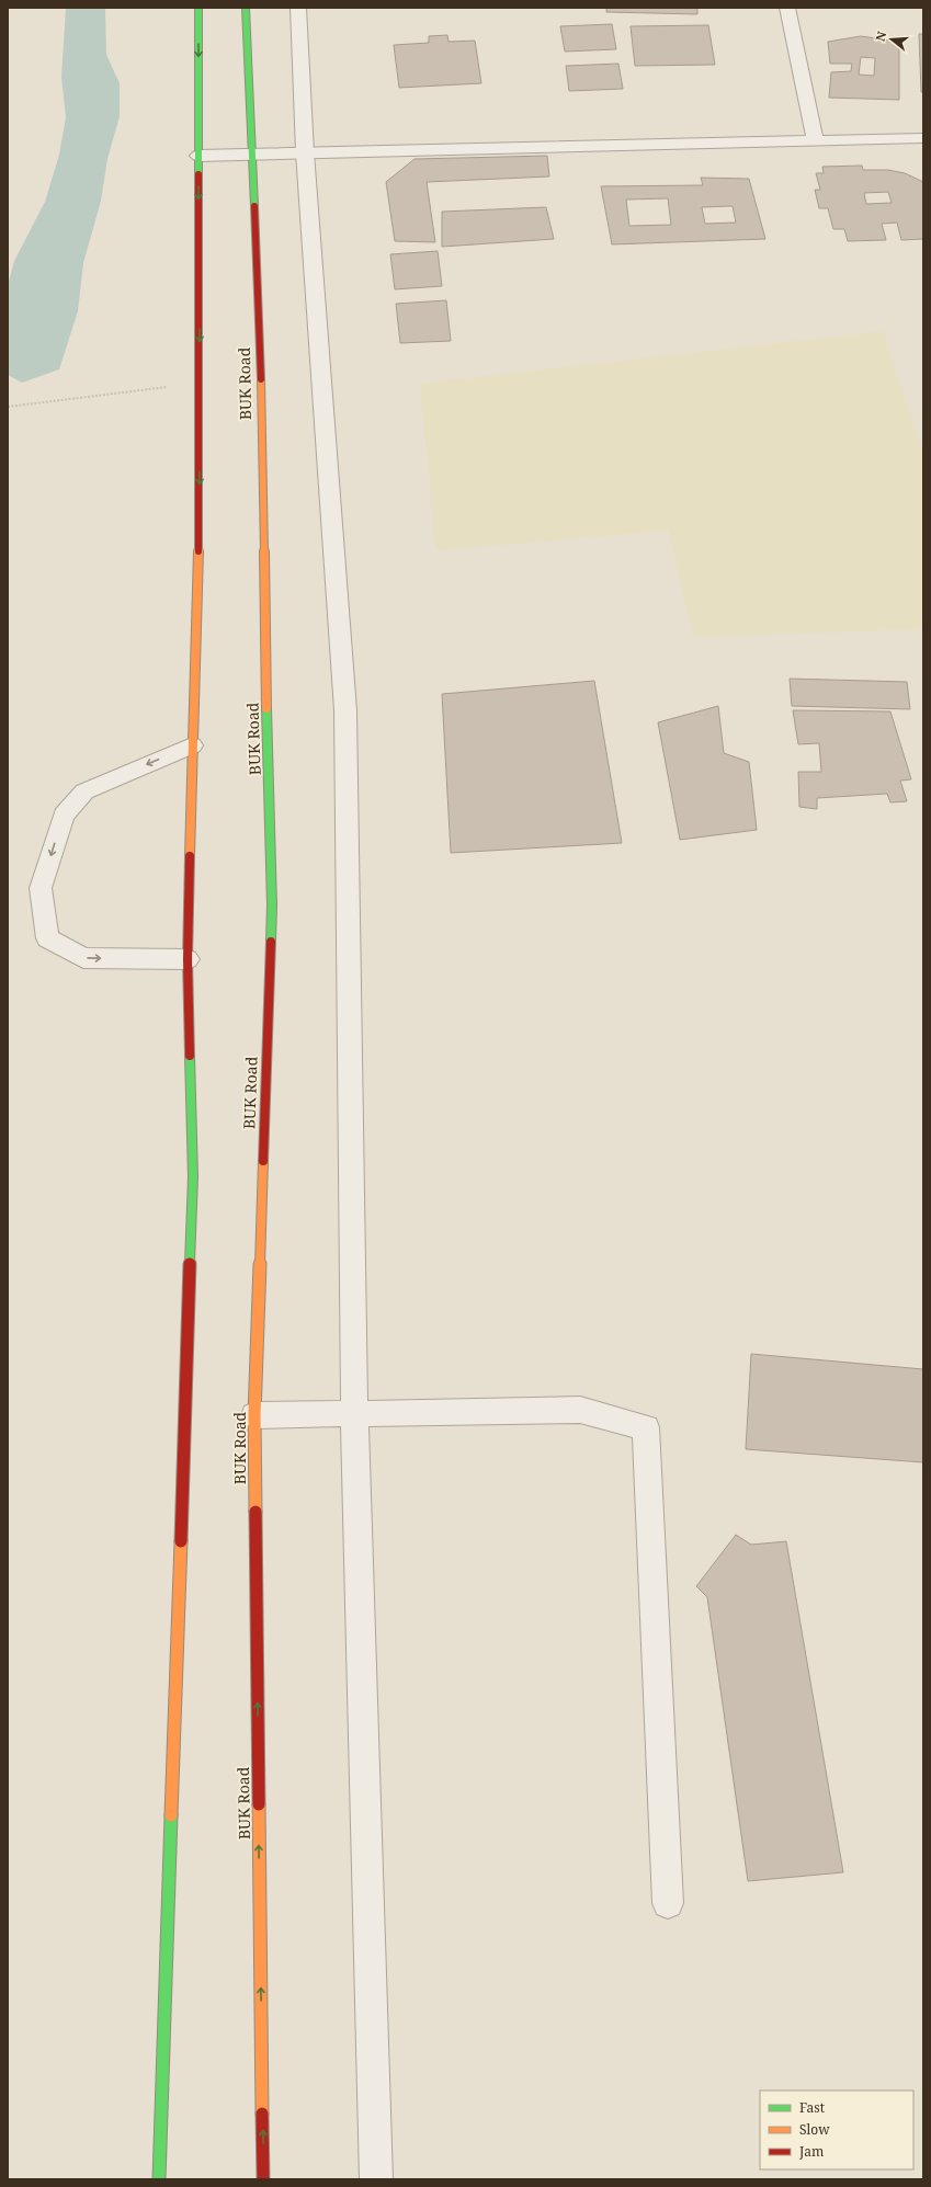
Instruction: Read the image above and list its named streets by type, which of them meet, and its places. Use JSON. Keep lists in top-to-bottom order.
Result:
{
  "streets": {
    "main road": ["BUK Road"]
  },
  "legend": ["Fast", "Slow", "Jam"],
  "north": "left"
}
